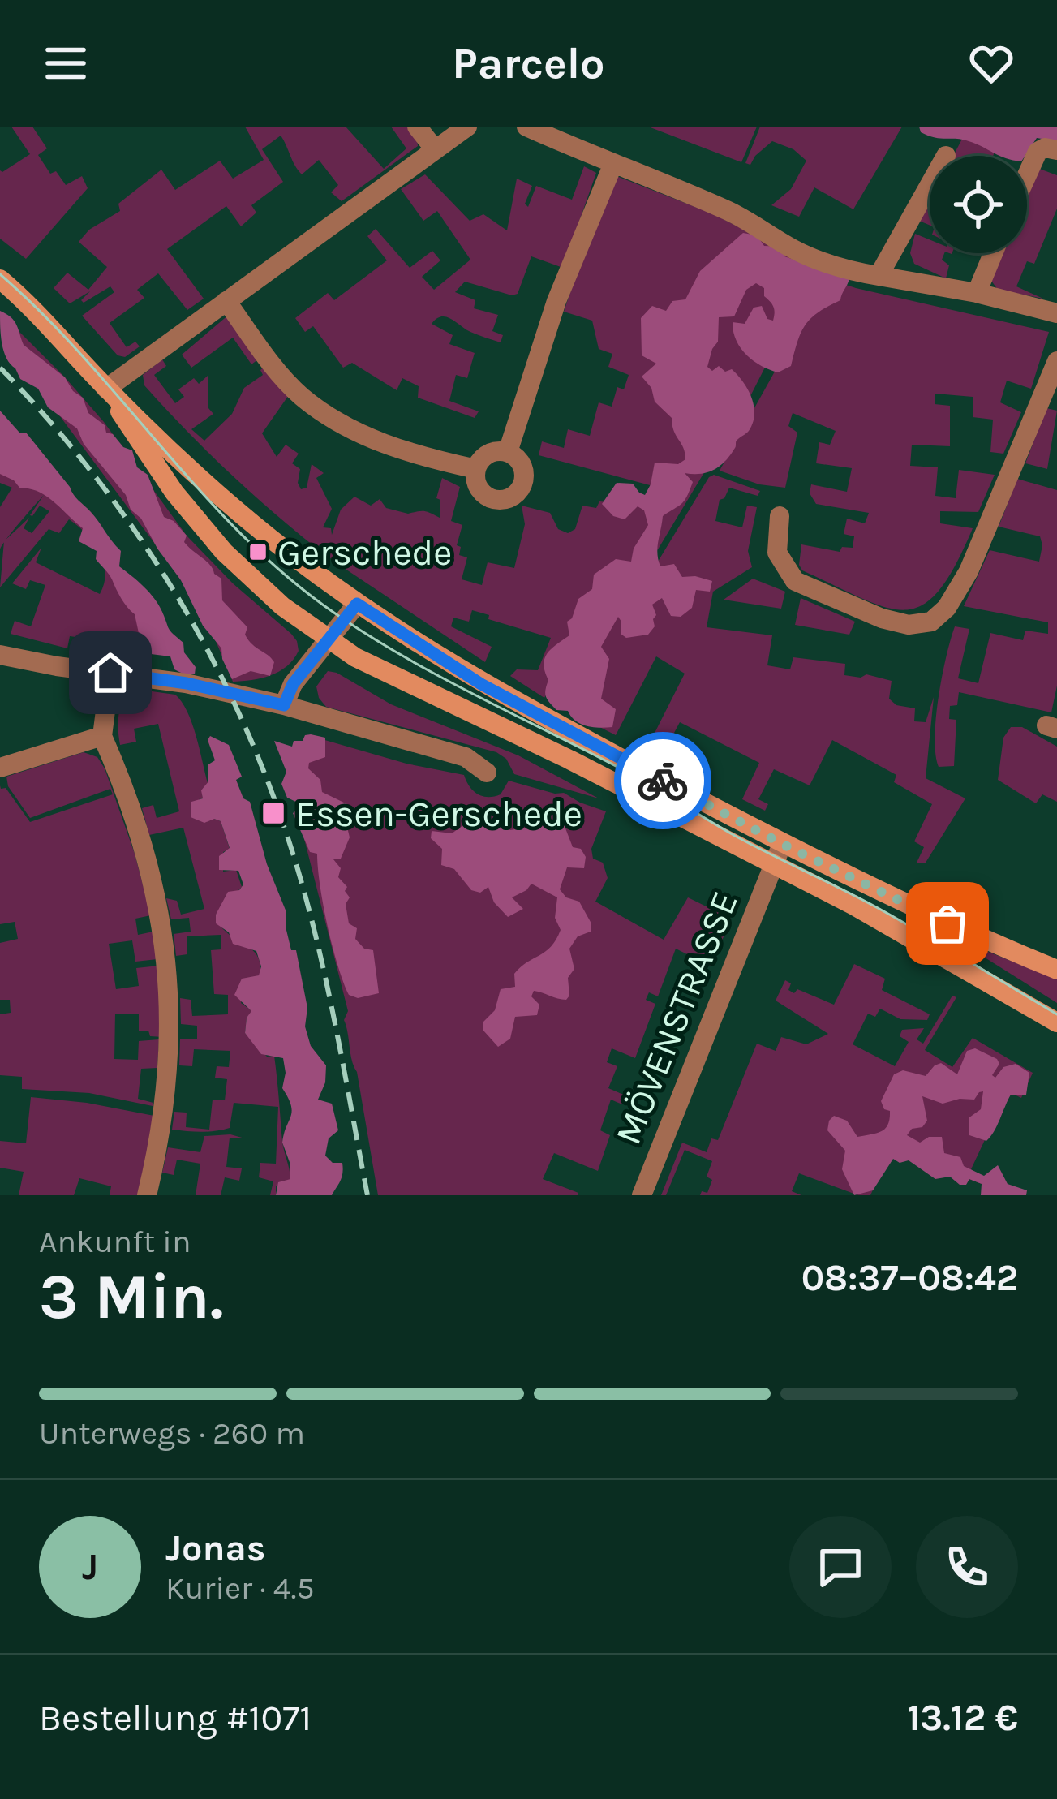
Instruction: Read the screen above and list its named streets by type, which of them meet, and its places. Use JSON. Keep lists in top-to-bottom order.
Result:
{
  "streets": {
    "street": ["MÖVENSTRASSE"]
  },
  "places": {
    "transit": ["Gerschede", "Essen-Gerschede"]
  },
  "page": {
    "header": "Parcelo",
    "heading": ["3 Min.", "Ankunft in", "08:37–08:42"],
    "panel": [
      "Jonas",
      "Kurier · 4.5",
      "Bestellung #1071",
      "13.12 €"
    ],
    "bar": "Unterwegs · 260 m",
    "round": "J"
  }
}
